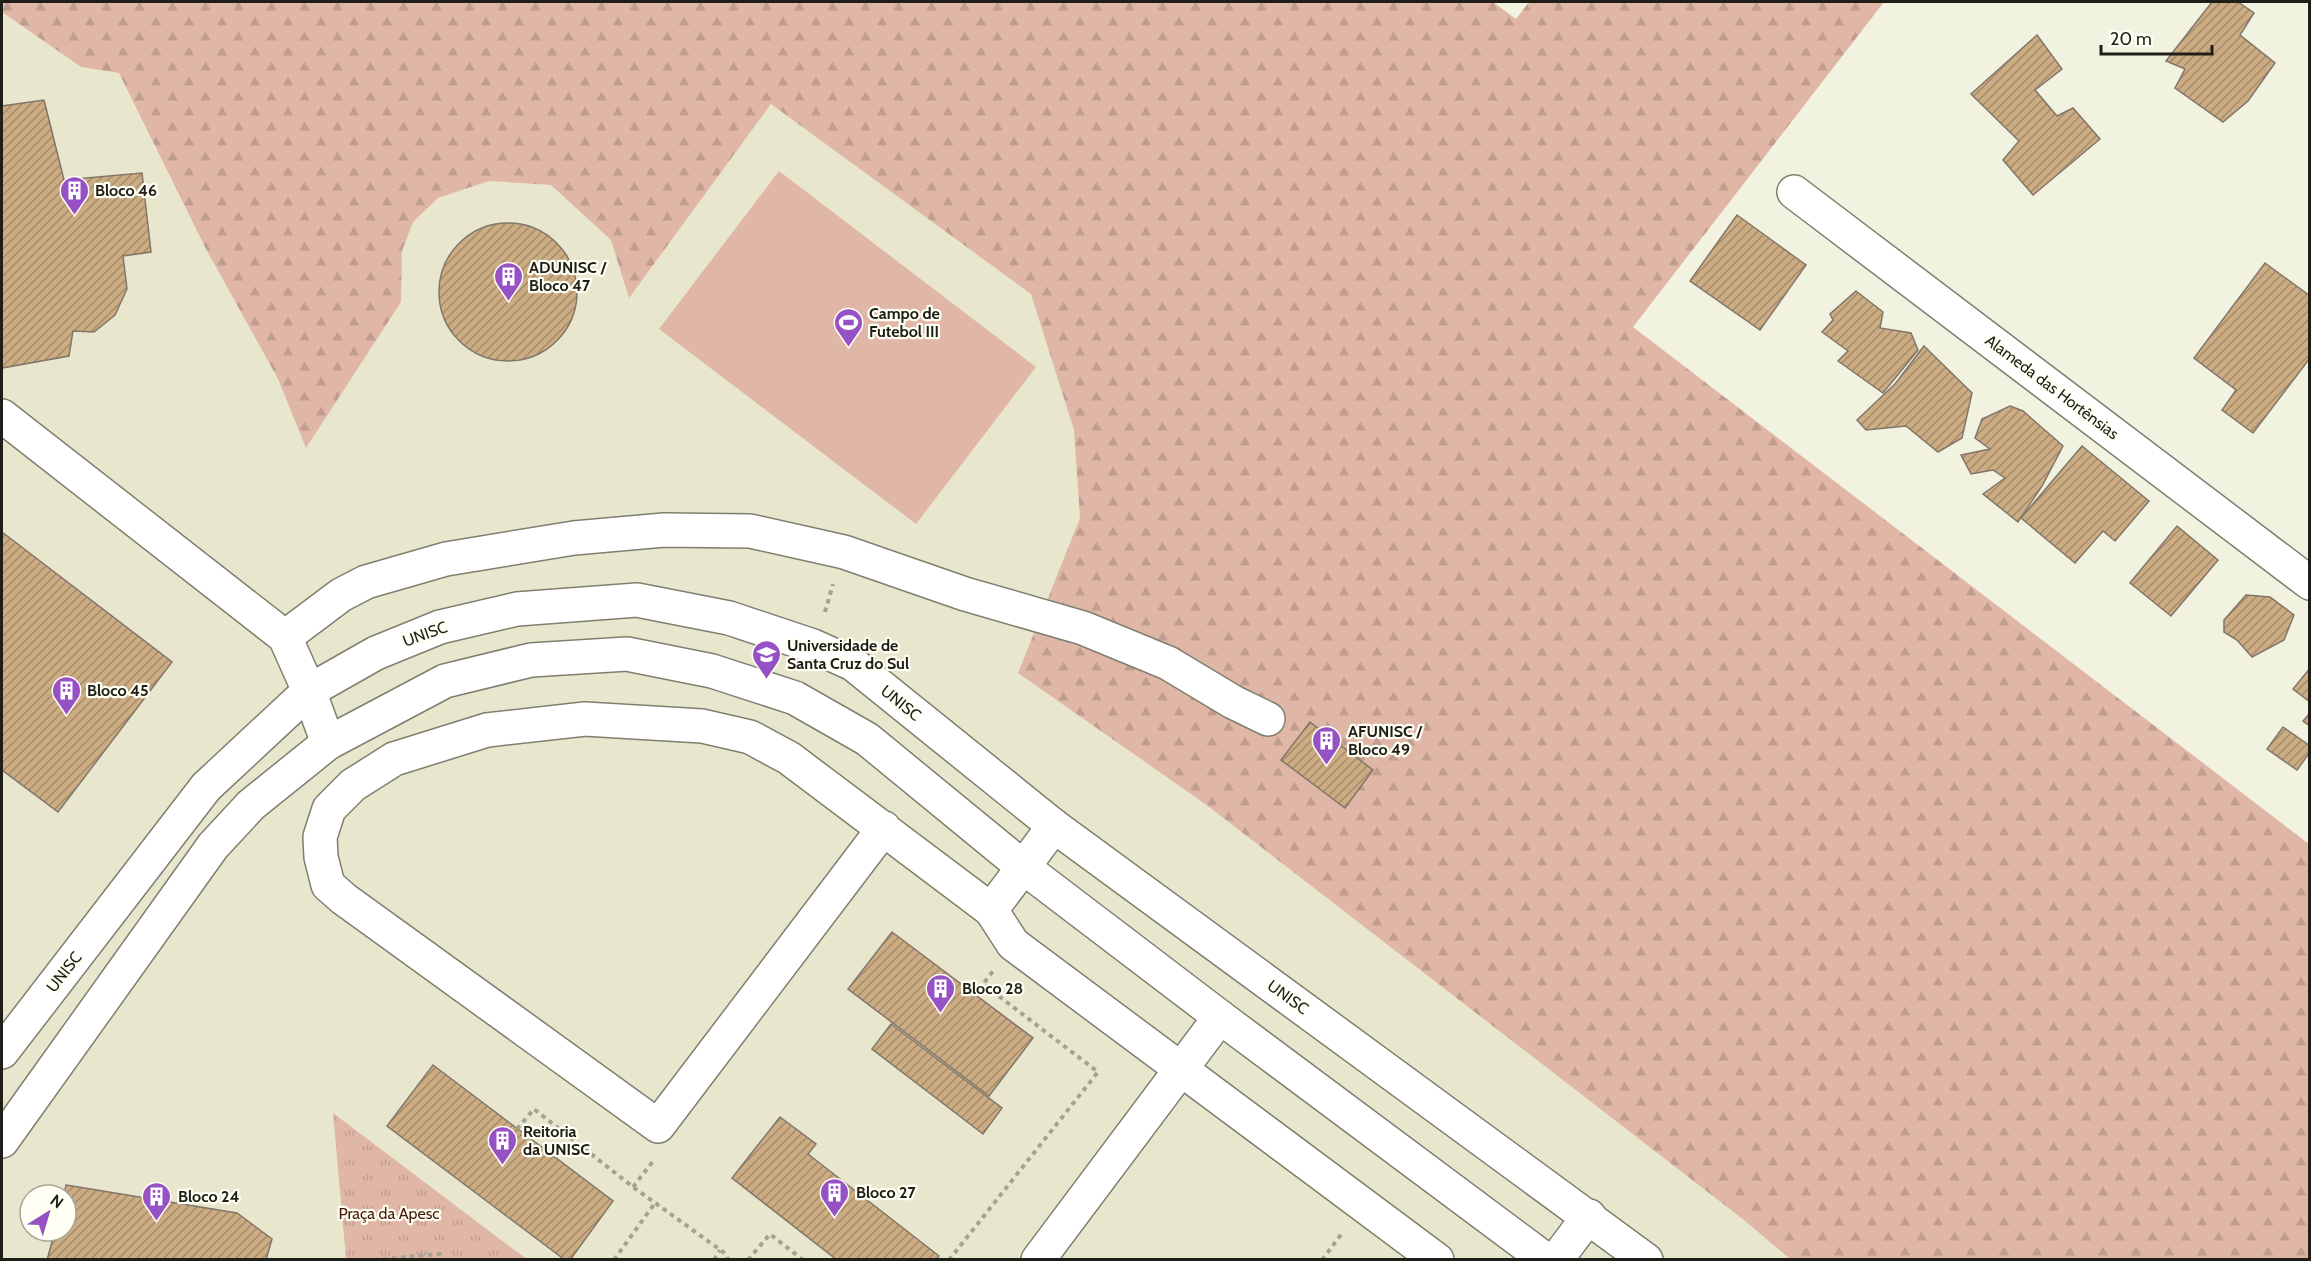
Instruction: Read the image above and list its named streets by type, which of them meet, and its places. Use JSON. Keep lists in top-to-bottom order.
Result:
{
  "streets": {
    "street": ["Alameda das Hortênsias", "UNISC"]
  },
  "parks": ["Praça da Apesc"],
  "places": {
    "building": [
      "Bloco 46",
      "ADUNISC / Bloco 47",
      "Bloco 45",
      "AFUNISC / Bloco 49",
      "Bloco 28",
      "Reitoria da UNISC",
      "Bloco 27",
      "Bloco 24"
    ],
    "sports": ["Campo de Futebol III"],
    "school or university": ["Universidade de Santa Cruz do Sul"]
  },
  "scale_bar": "20 m",
  "north": "top right"
}
